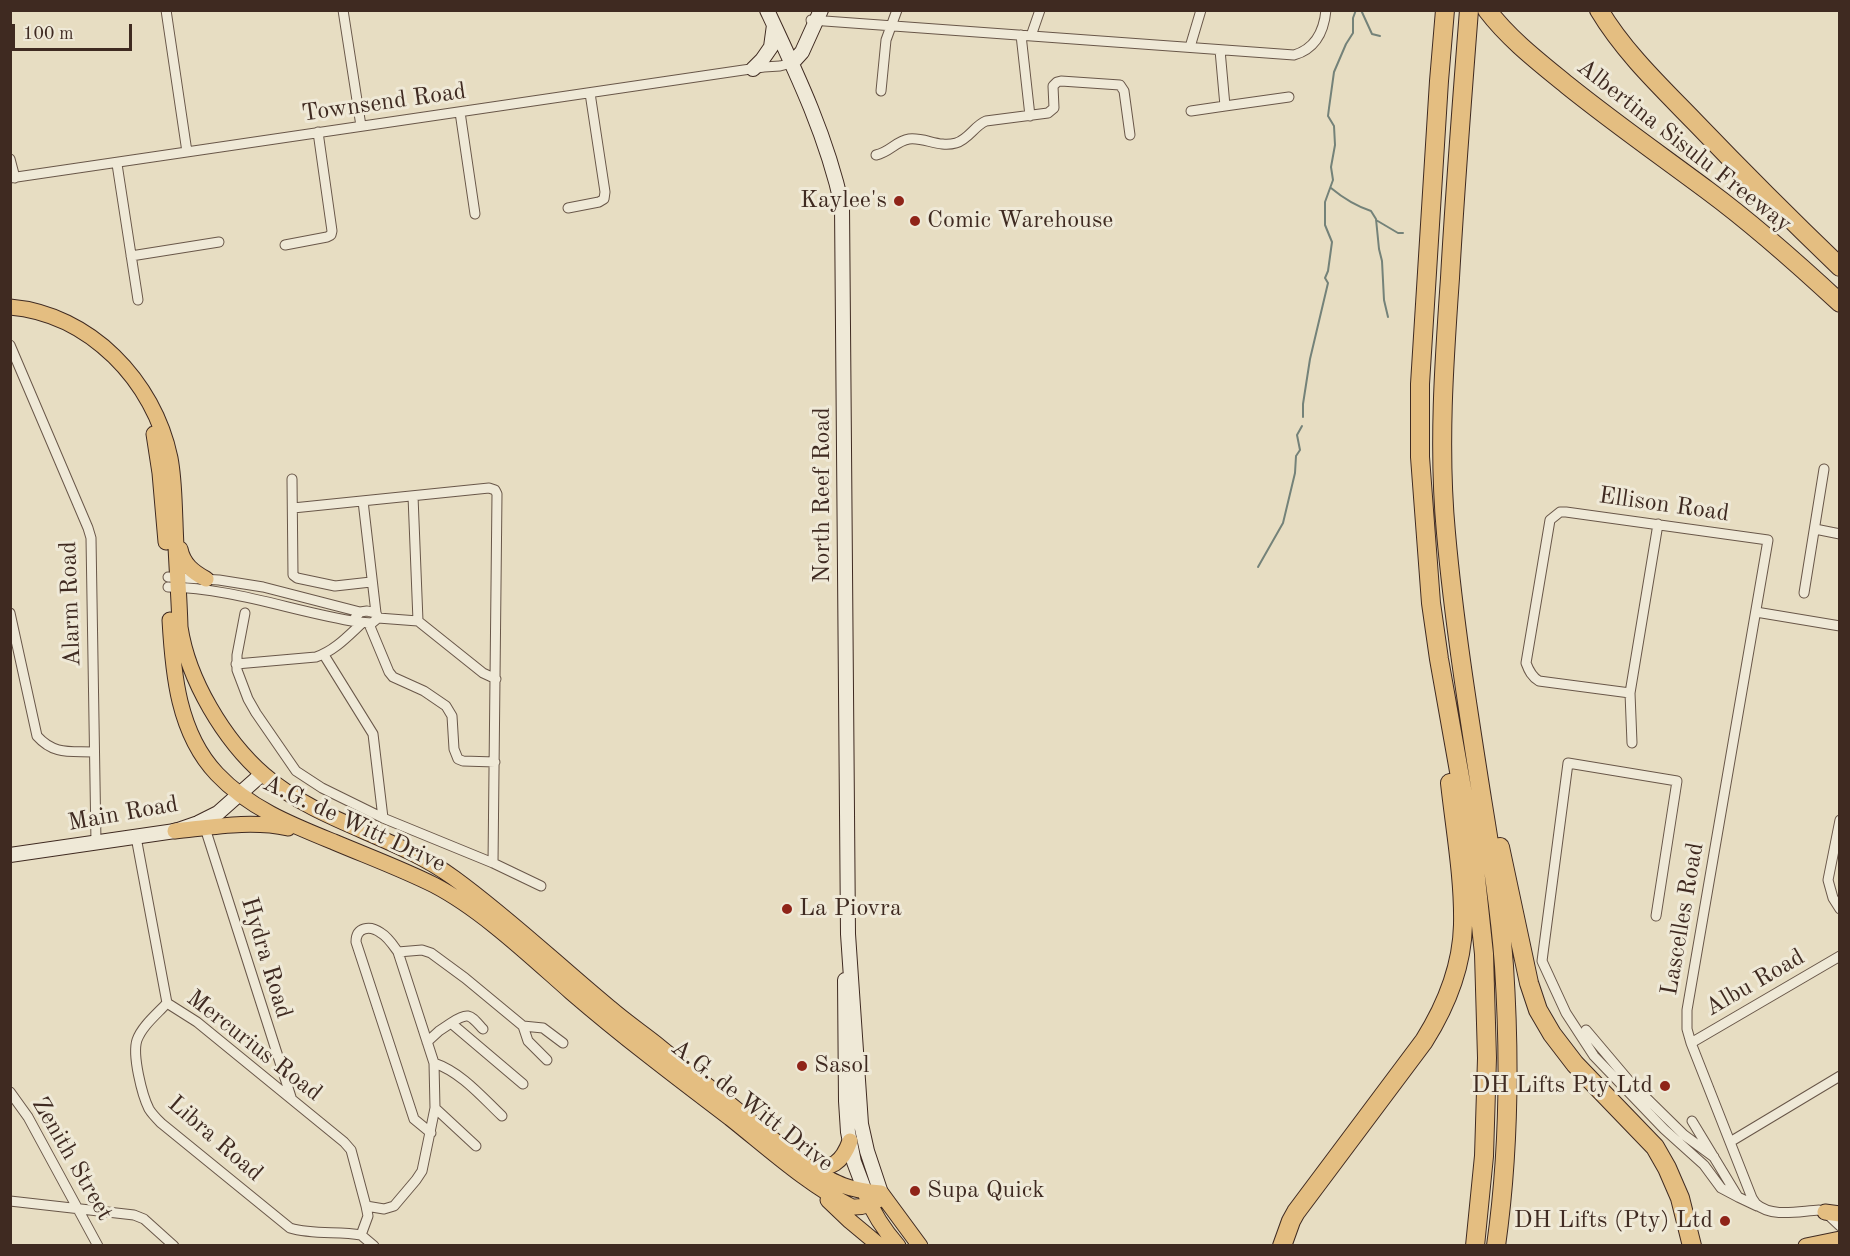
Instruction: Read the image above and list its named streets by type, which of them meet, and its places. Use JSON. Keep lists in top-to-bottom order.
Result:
{
  "streets": {
    "highway": ["Albertina Sisulu Freeway"],
    "main road": ["North Reef Road", "Main Road", "A.G. de Witt Drive"],
    "street": [
      "Townsend Road",
      "Ellison Road",
      "Alarm Road",
      "Lascelles Road",
      "Hydra Road",
      "Albu Road",
      "Mercurius Road",
      "Libra Road",
      "Zenith Street"
    ]
  },
  "crossings": [
    ["Townsend Road", "North Reef Road"],
    ["North Reef Road", "A.G. de Witt Drive"],
    ["Ellison Road", "Lascelles Road"],
    ["Alarm Road", "Main Road"],
    ["Main Road", "A.G. de Witt Drive"],
    ["Main Road", "Mercurius Road"],
    ["Lascelles Road", "Albu Road"],
    ["Hydra Road", "Mercurius Road"],
    ["Mercurius Road", "Libra Road"]
  ],
  "places": [
    "Kaylee's",
    "Comic Warehouse",
    "La Piovra",
    "Sasol",
    "DH Lifts Pty Ltd",
    "Supa Quick",
    "DH Lifts (Pty) Ltd"
  ],
  "scale_bar": "100 m"
}
